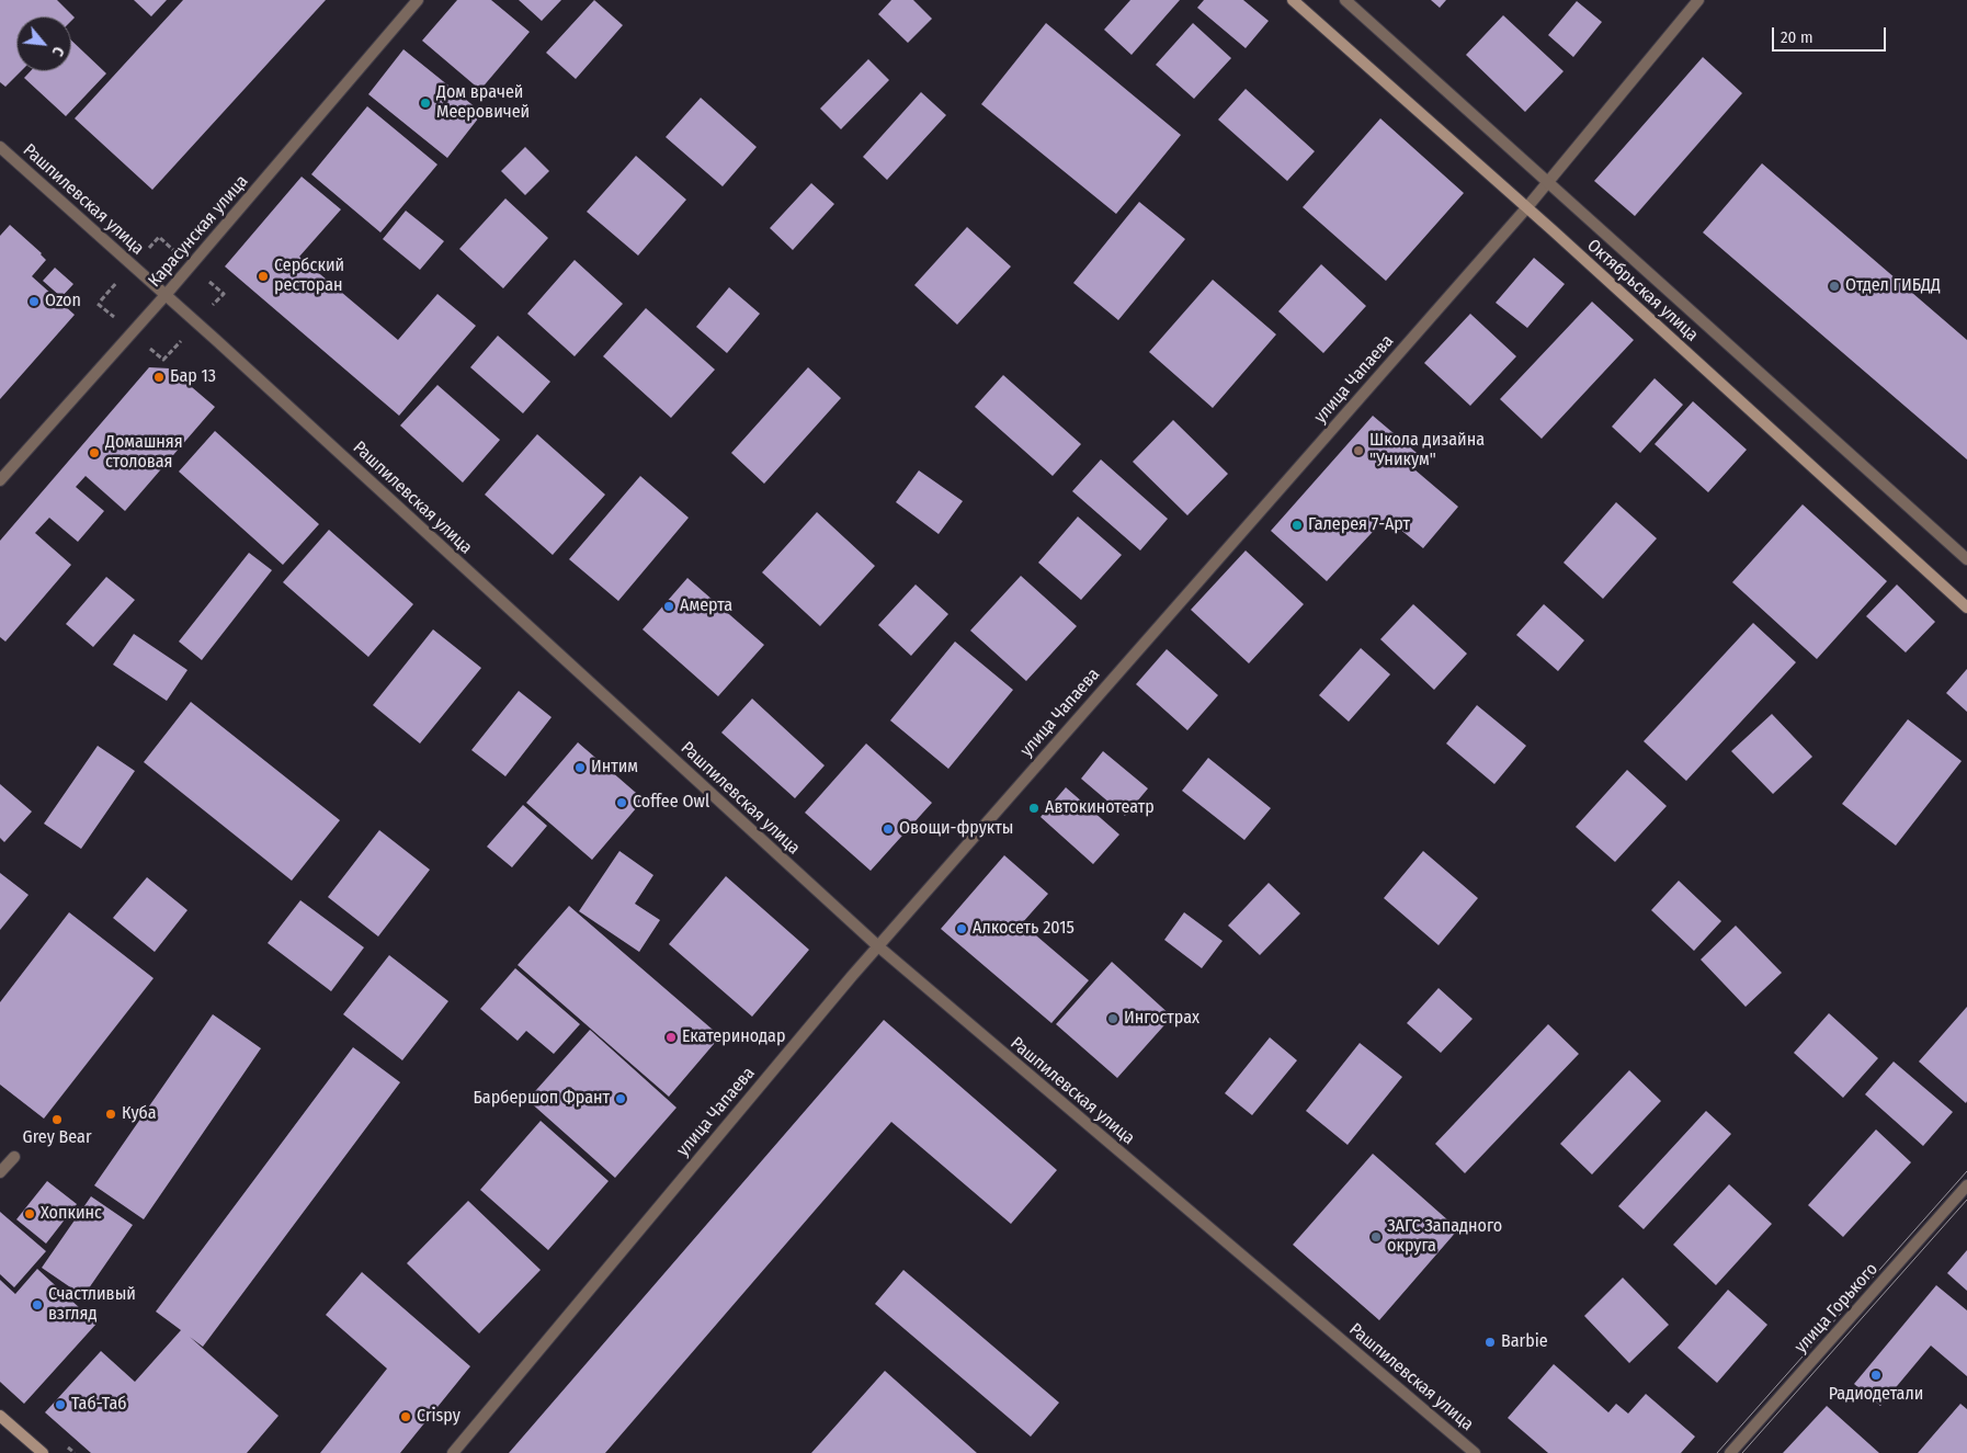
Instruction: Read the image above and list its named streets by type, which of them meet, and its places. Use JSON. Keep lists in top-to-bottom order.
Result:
{
  "streets": {
    "main road": ["Октябрьская улица"],
    "street": [
      "Рашпилевская улица",
      "Карасунская улица",
      "улица Чапаева",
      "улица Горького"
    ]
  },
  "crossings": [
    ["Рашпилевская улица", "Карасунская улица"],
    ["Рашпилевская улица", "улица Чапаева"],
    ["Октябрьская улица", "улица Чапаева"]
  ],
  "places": [
    "Дом врачей Мееровичей",
    "Сербский ресторан",
    "Отдел ГИБДД",
    "Ozon",
    "Бар 13",
    "Школа дизайна \"Уникум\"",
    "Домашняя столовая",
    "Галерея 7-Арт",
    "Амерта",
    "Интим",
    "Coffee Owl",
    "Автокинотеатр",
    "Овощи-фрукты",
    "Алкосеть 2015",
    "Ингострах",
    "Екатеринодар",
    "Барбершоп Франт",
    "Куба",
    "Grey Bear",
    "Хопкинс",
    "ЗАГС Западного округа",
    "Счастливый взгляд",
    "Barbie",
    "Радиодетали",
    "Таб-Таб",
    "Crispy"
  ],
  "scale_bar": "20 m",
  "north": "bottom right"
}
